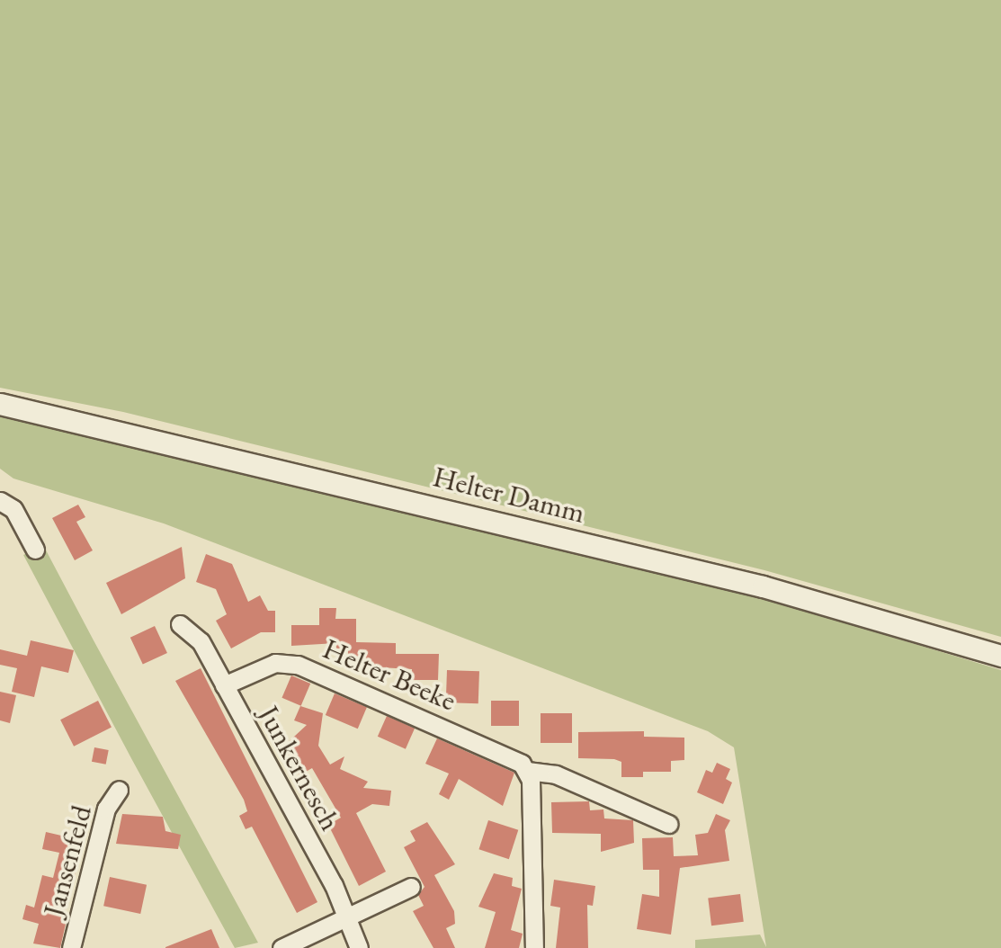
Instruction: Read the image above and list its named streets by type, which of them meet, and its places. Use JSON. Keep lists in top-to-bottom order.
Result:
{
  "streets": {
    "street": [
      "Helter Damm",
      "Helter Beeke",
      "Junkernesch",
      "Jansenfeld"
    ]
  },
  "crossings": [
    ["Helter Beeke", "Junkernesch"]
  ]
}
